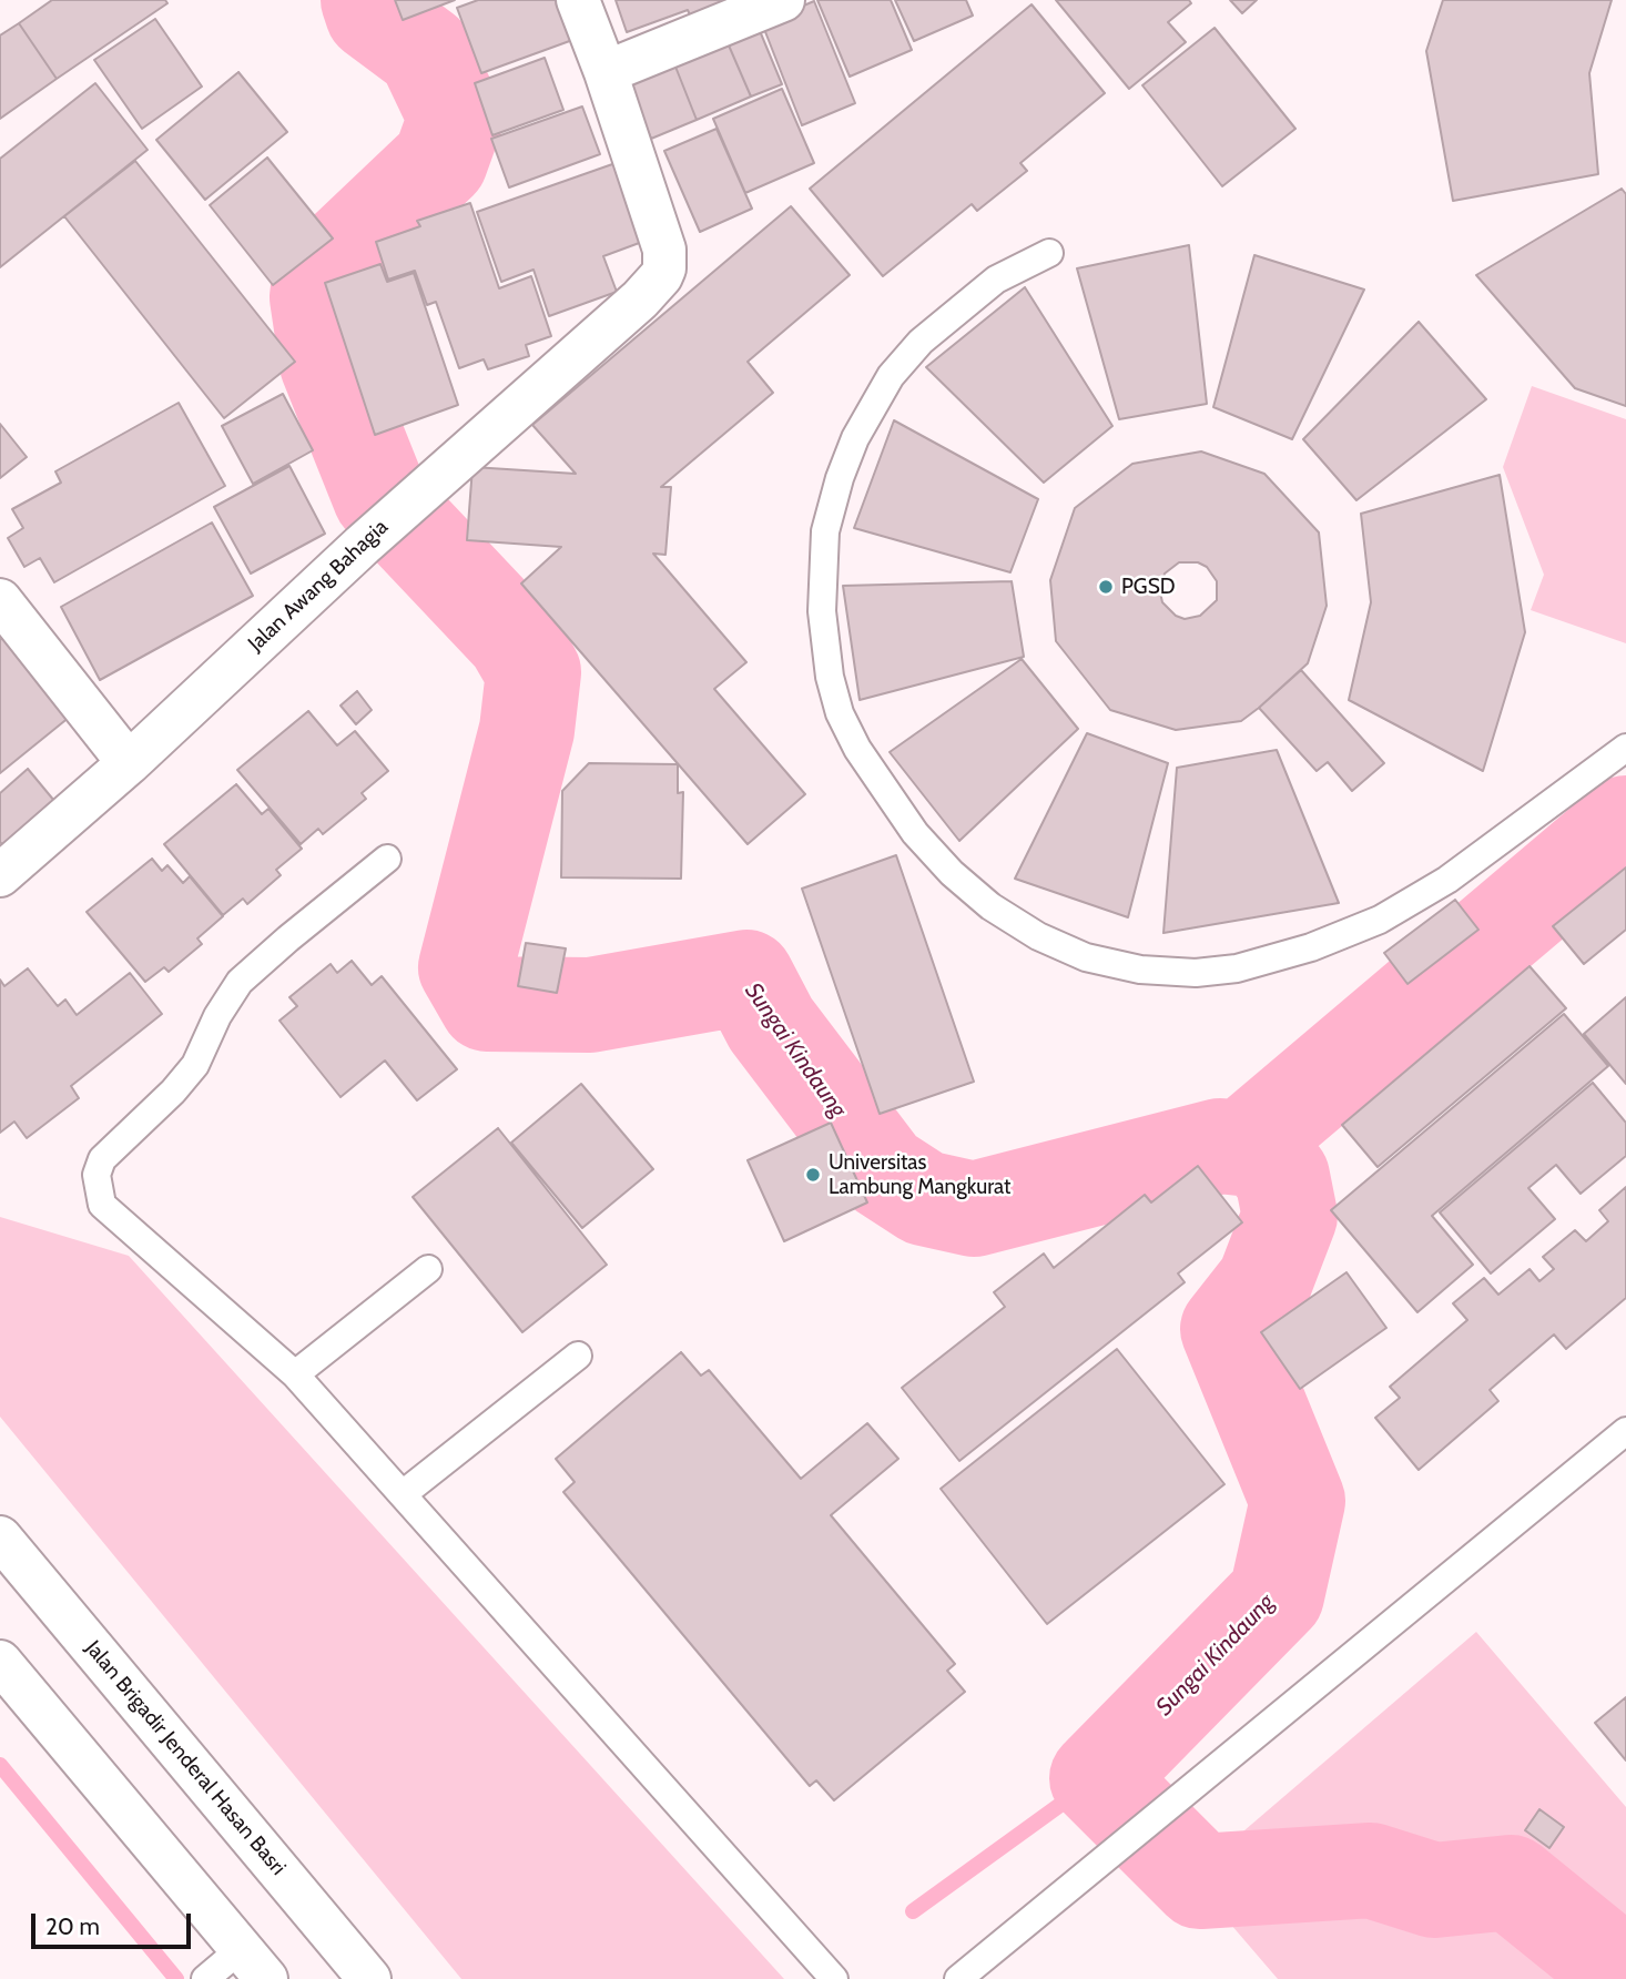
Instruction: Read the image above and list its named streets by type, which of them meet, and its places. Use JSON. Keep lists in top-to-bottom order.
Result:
{
  "streets": {
    "main road": ["Jalan Awang Bahagia", "Jalan Brigadir Jenderal Hasan Basri"]
  },
  "water": ["Sungai Kindaung"],
  "places": ["PGSD", "Universitas Lambung Mangkurat"],
  "scale_bar": "20 m"
}
